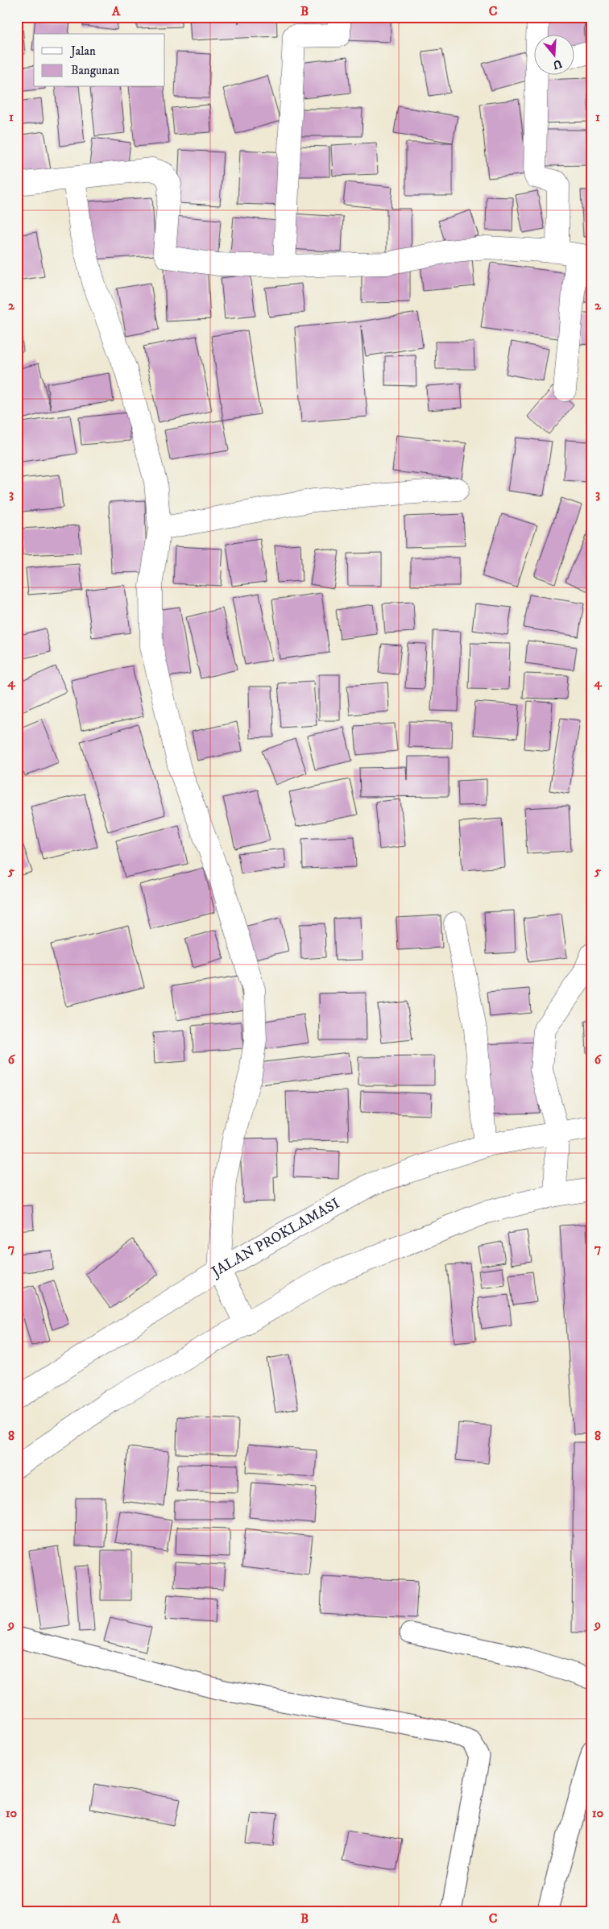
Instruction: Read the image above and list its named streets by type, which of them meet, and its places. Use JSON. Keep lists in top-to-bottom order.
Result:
{
  "streets": {
    "street": ["JALAN PROKLAMASI"]
  },
  "legend": ["Jalan", "Bangunan"],
  "north": "bottom",
  "grid": {
    "columns": ["A", "B", "C"],
    "rows": [
      "1",
      "2",
      "3",
      "4",
      "5",
      "6",
      "7",
      "8",
      "9",
      "10"
    ]
  }
}
